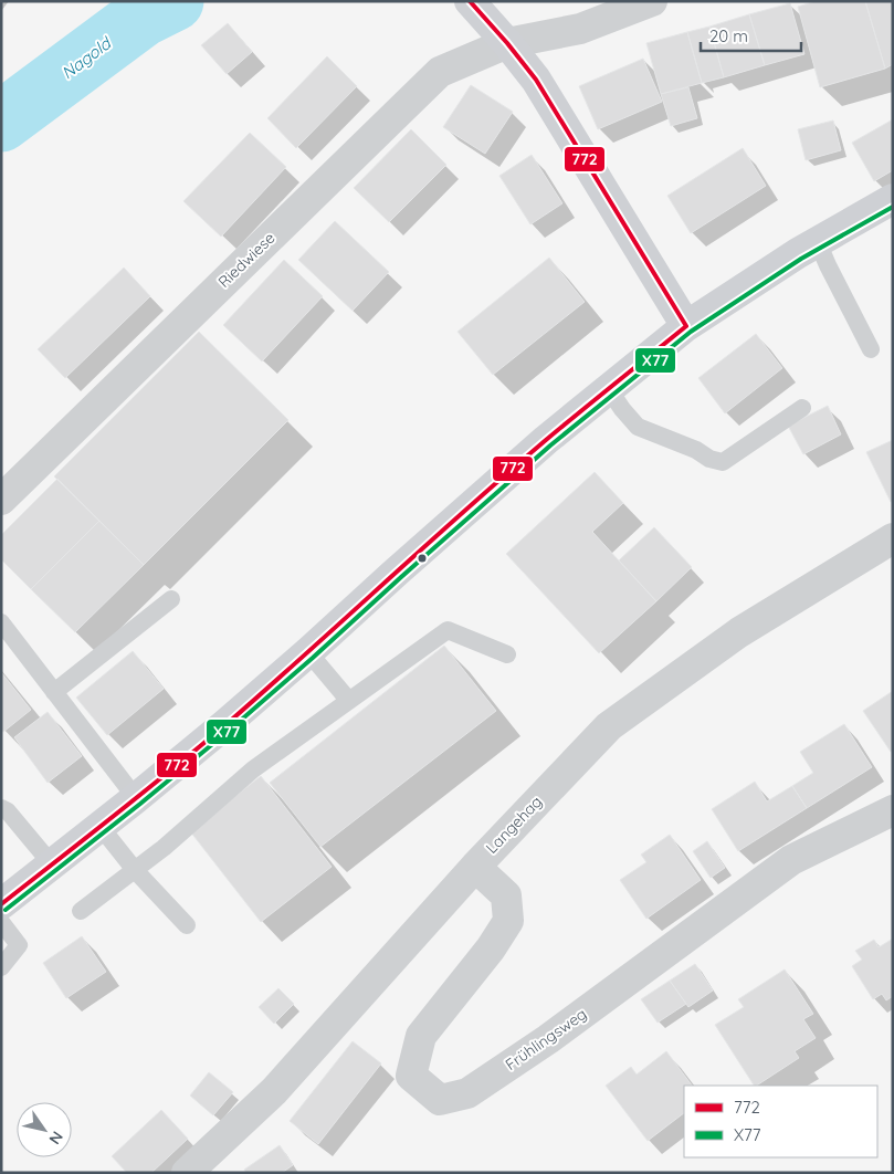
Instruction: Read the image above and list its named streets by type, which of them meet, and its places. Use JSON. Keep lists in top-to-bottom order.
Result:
{
  "streets": {
    "street": ["Riedwiese", "Langehag", "Frühlingsweg"]
  },
  "crossings": [
    ["Langehag", "Frühlingsweg"]
  ],
  "water": ["Nagold"],
  "lines": ["transit line 772", "transit line X77"],
  "legend": ["772", "X77"],
  "scale_bar": "20 m",
  "north": "bottom right"
}
